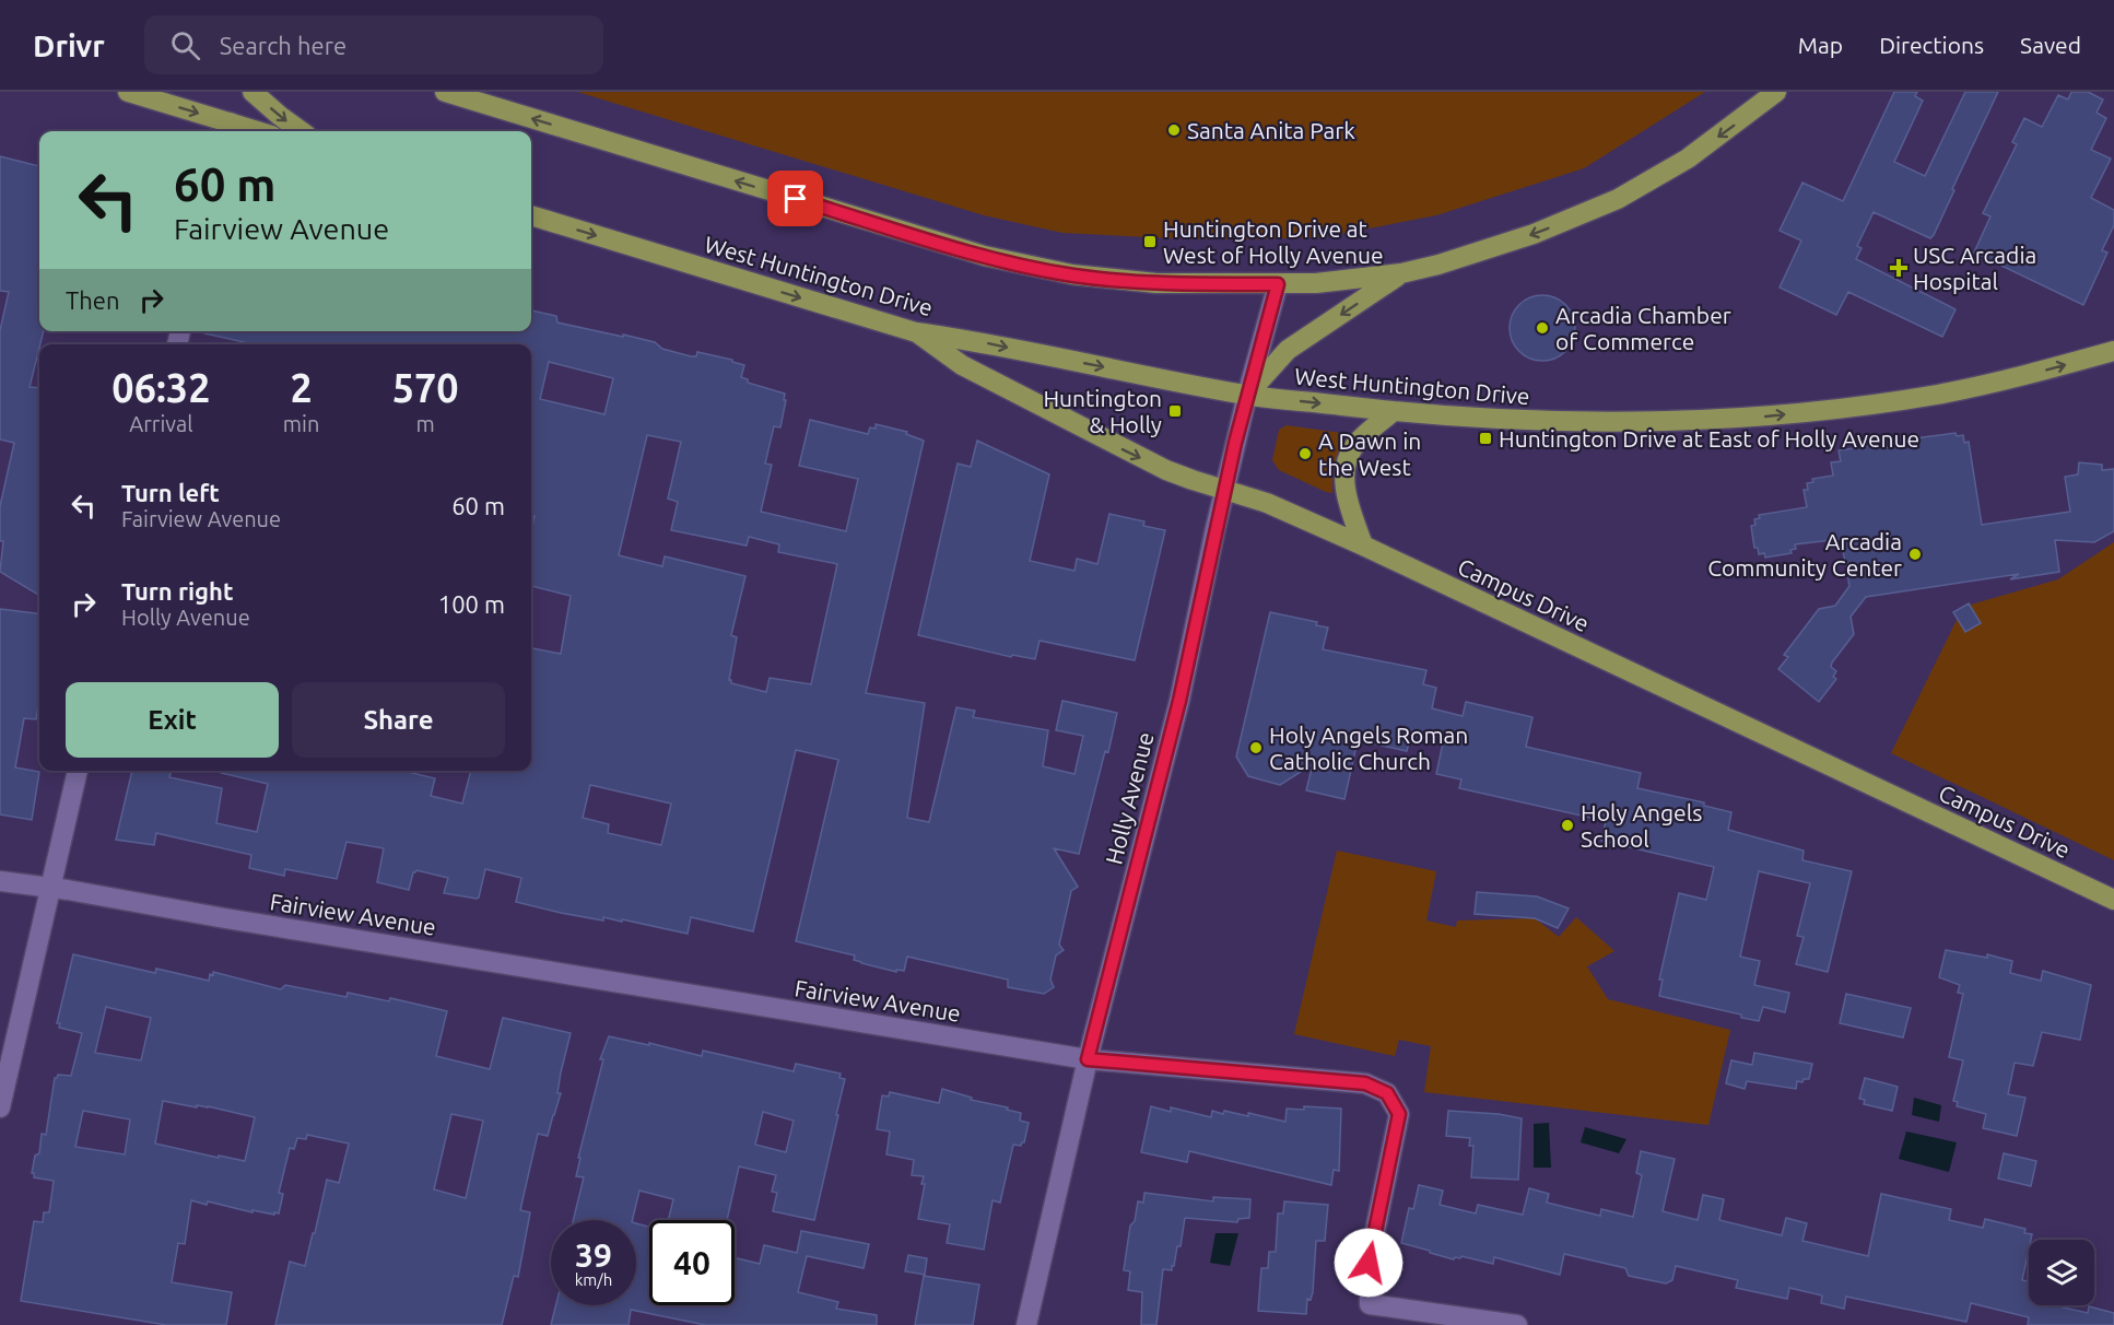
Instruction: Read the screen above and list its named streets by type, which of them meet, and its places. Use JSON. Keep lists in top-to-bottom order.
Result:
{
  "streets": {
    "main road": ["West Huntington Drive", "Campus Drive"],
    "street": ["Holly Avenue", "Fairview Avenue"]
  },
  "crossings": [
    ["West Huntington Drive", "Campus Drive"],
    ["West Huntington Drive", "Holly Avenue"],
    ["Campus Drive", "Holly Avenue"],
    ["Holly Avenue", "Fairview Avenue"]
  ],
  "places": {
    "other": [
      "Santa Anita Park",
      "Arcadia Chamber of Commerce",
      "A Dawn in the West",
      "Arcadia Community Center",
      "Holy Angels Roman Catholic Church",
      "Holy Angels School"
    ],
    "transit": ["Huntington Drive at West of Holly Avenue", "Huntington & Holly", "Huntington Drive at East of Holly Avenue"],
    "health": ["USC Arcadia Hospital"]
  },
  "page": {
    "header": "Drivr",
    "search": "Search here",
    "nav": ["Map", "Directions", "Saved"],
    "turn": ["60 m", "Fairview Avenue"],
    "then": "Then",
    "eta": [
      "06:32",
      "Arrival",
      "2",
      "min",
      "570",
      "m"
    ],
    "list": [
      {
        "name": "Turn left",
        "note": "Fairview Avenue",
        "value": "60 m"
      },
      {
        "name": "Turn right",
        "note": "Holly Avenue",
        "value": "100 m"
      }
    ],
    "buttons": ["Exit", "Share"],
    "speed": "39 km/h",
    "limit": "40"
  }
}
